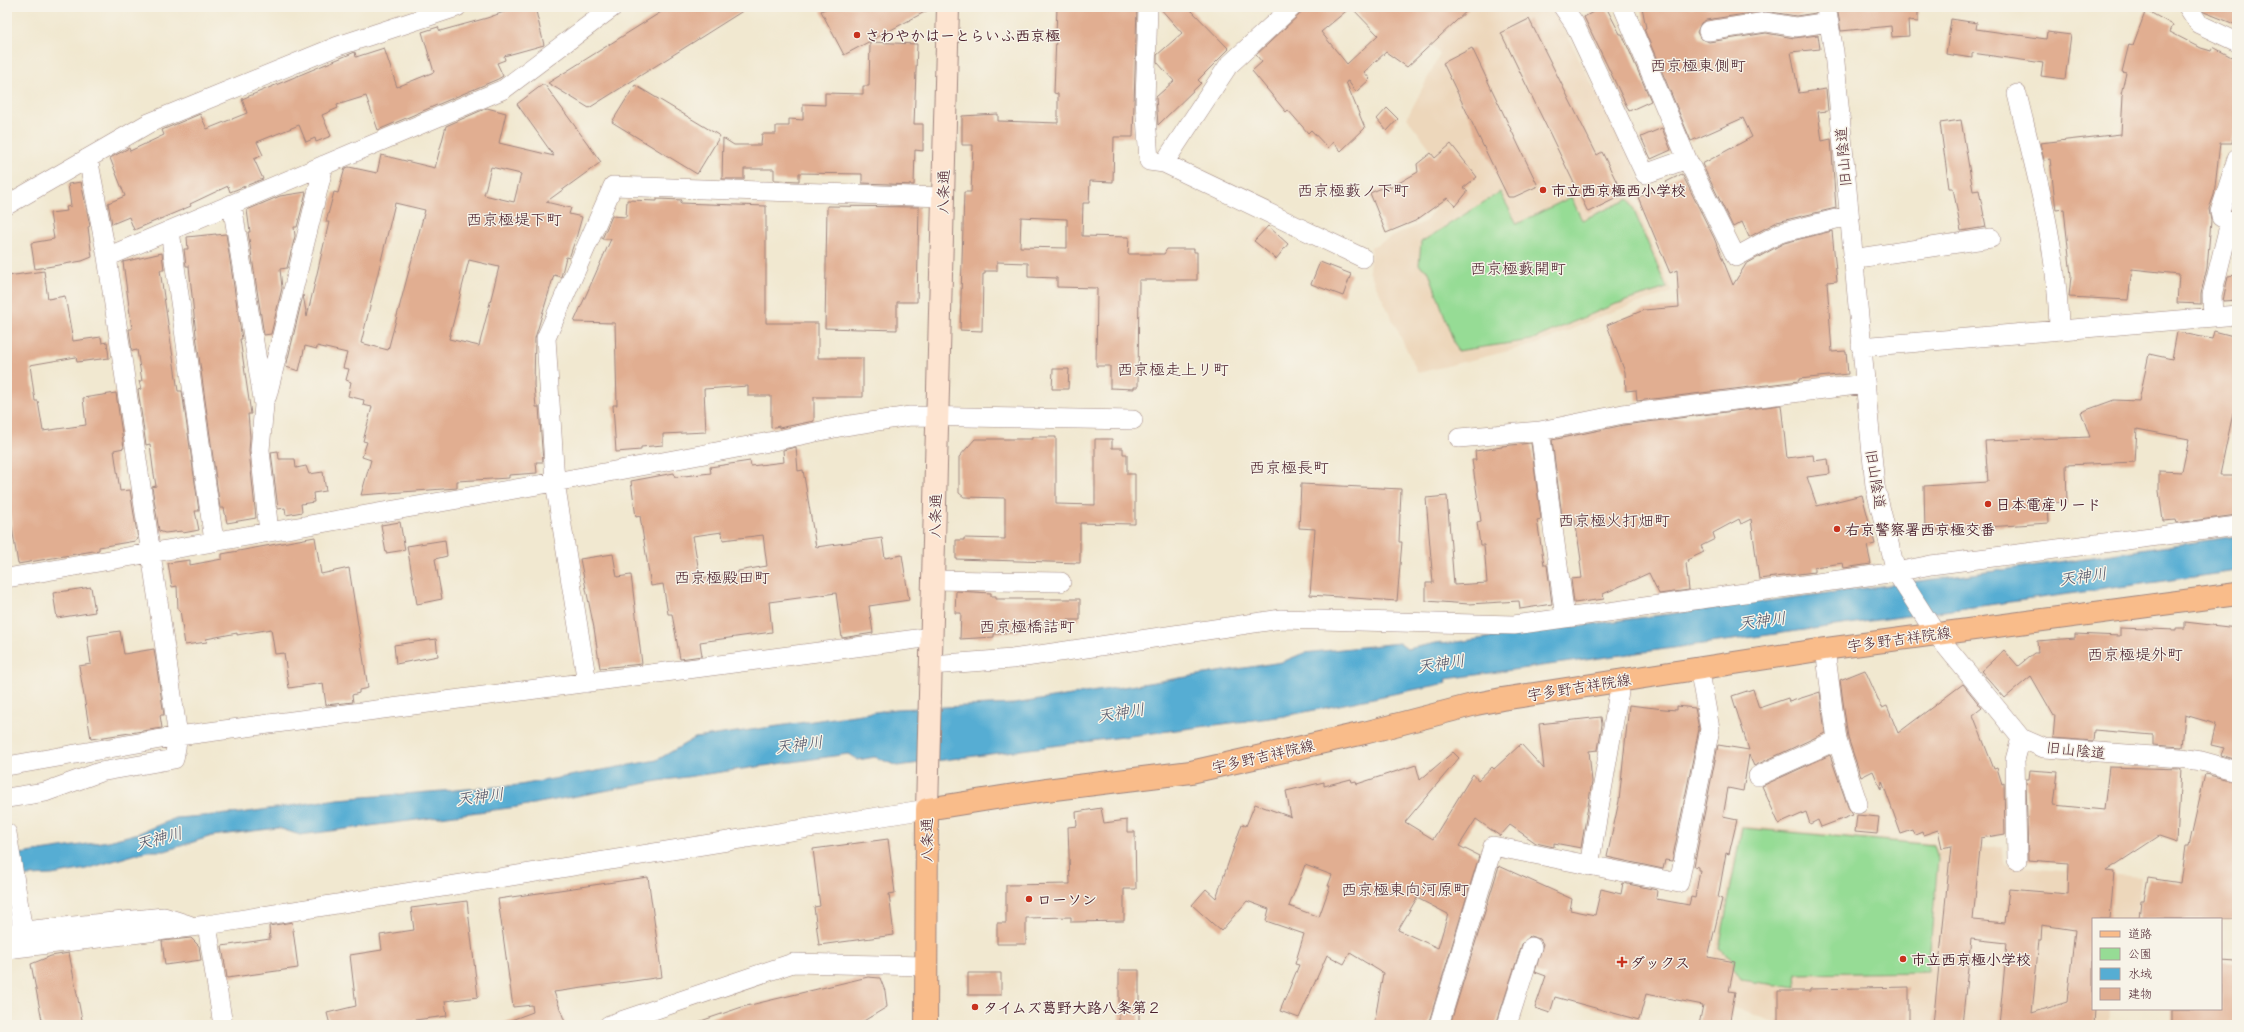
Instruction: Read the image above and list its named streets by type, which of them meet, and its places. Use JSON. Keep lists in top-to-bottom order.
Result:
{
  "streets": {
    "main road": ["八条通", "宇多野吉祥院線"],
    "street": ["旧山陰道"]
  },
  "crossings": [
    ["旧山陰道", "宇多野吉祥院線"],
    ["八条通", "宇多野吉祥院線"]
  ],
  "districts": [
    "西京極東側町",
    "西京極藪ノ下町",
    "西京極堤下町",
    "西京極藪開町",
    "西京極走上リ町",
    "西京極長町",
    "西京極火打畑町",
    "西京極殿田町",
    "西京極橋詰町",
    "西京極堤外町",
    "西京極東向河原町"
  ],
  "water": ["天神川"],
  "places": {
    "other": [
      "さわやかはーとらいふ西京極",
      "市立西京極西小学校",
      "日本電産リード",
      "右京警察署西京極交番",
      "ローソン",
      "市立西京極小学校",
      "タイムズ葛野大路八条第２"
    ],
    "health": ["ダックス"]
  },
  "legend": [
    "道路",
    "公園",
    "水域",
    "建物"
  ]
}
